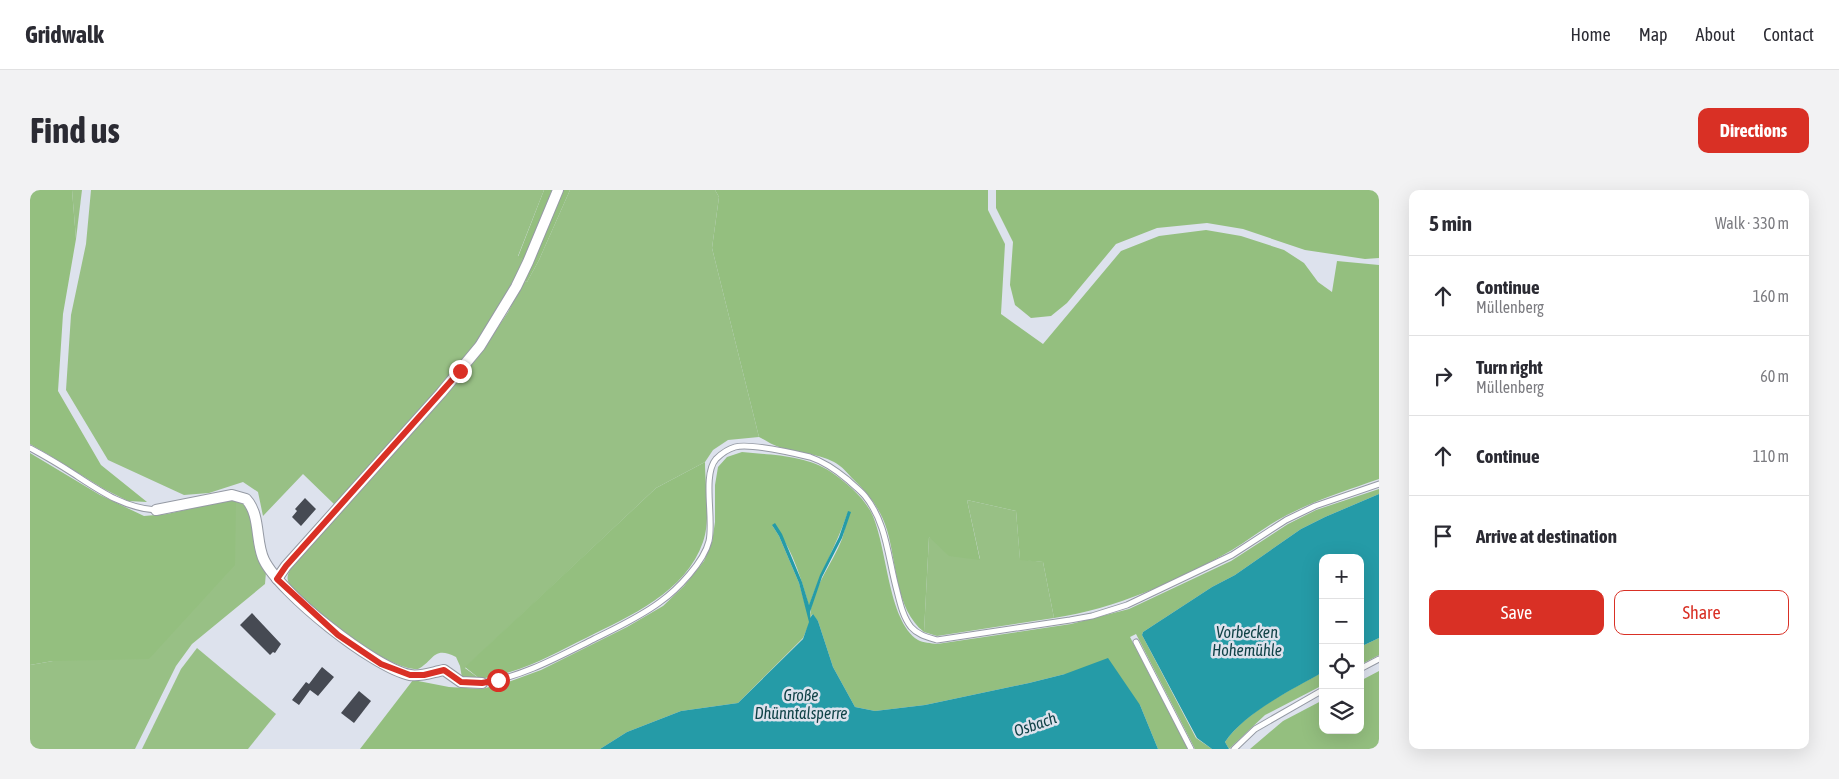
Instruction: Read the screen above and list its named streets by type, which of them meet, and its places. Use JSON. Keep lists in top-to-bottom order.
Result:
{
  "water": ["Vorbecken Hohemühle", "Große Dhünntalsperre", "Osbach"],
  "page": {
    "header": "Gridwalk",
    "nav": [
      "Home",
      "Map",
      "About",
      "Contact"
    ],
    "buttons": [
      "Directions",
      ["Save", "Share"]
    ],
    "title": "Find us",
    "heading": ["5 min", "Walk · 330 m"],
    "list": [
      ["Continue", "Müllenberg", "160 m"],
      ["Turn right", "Müllenberg", "60 m"],
      ["Continue", "110 m"],
      "Arrive at destination"
    ],
    "map_buttons": ["+", "−"]
  }
}
